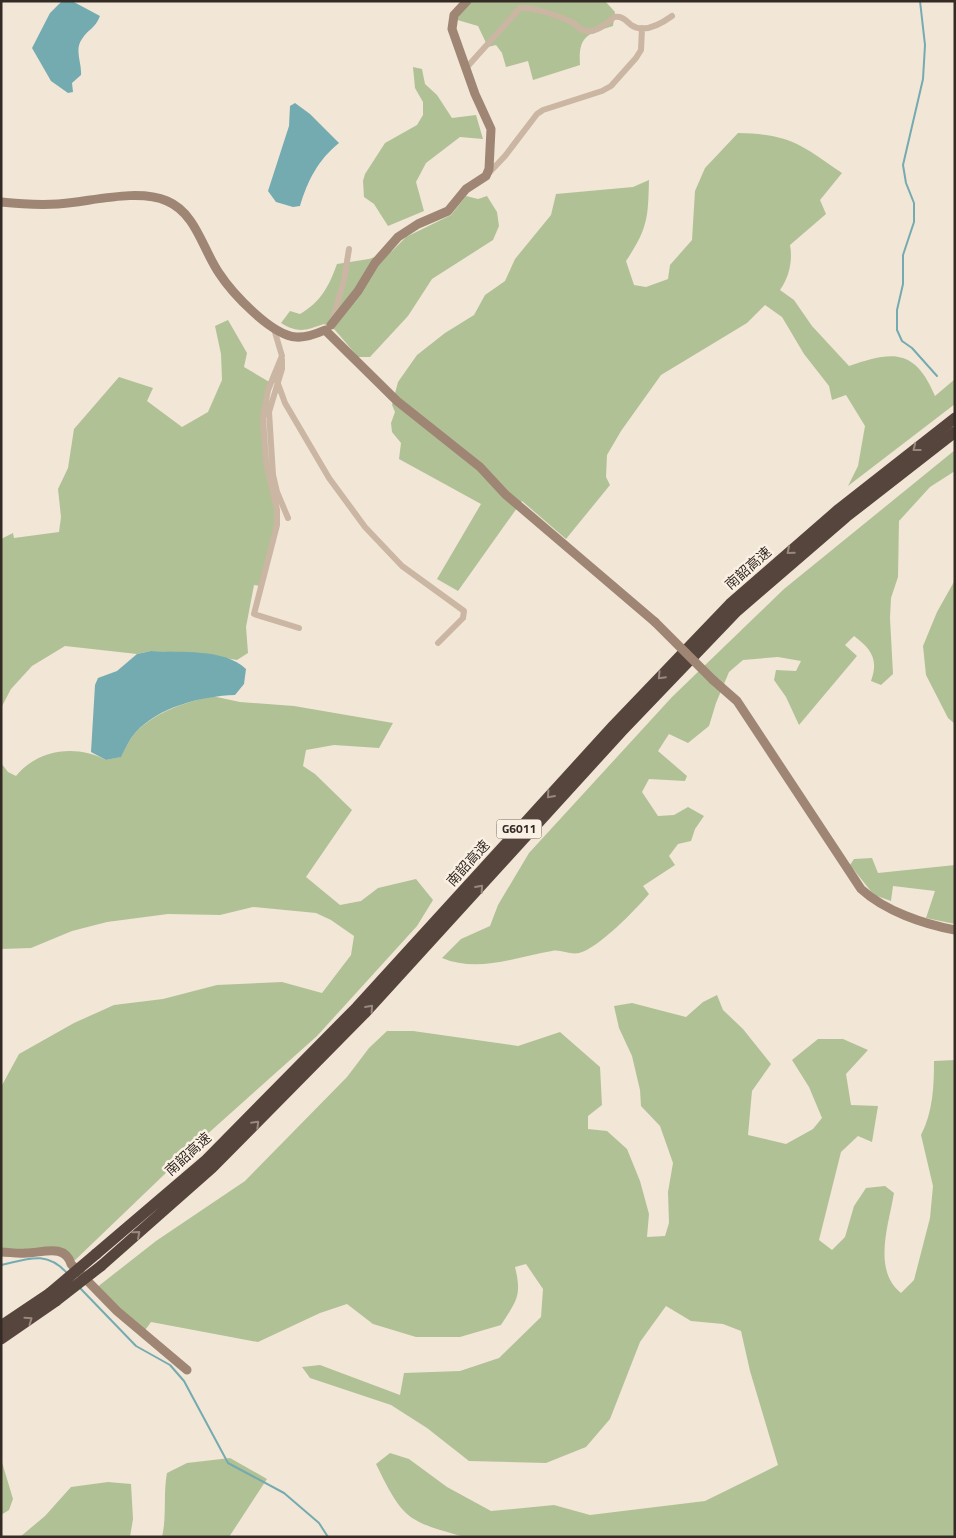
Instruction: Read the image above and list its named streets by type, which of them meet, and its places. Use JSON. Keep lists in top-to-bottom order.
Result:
{
  "streets": {
    "highway": ["南韶高速", "G6011"]
  }
}
